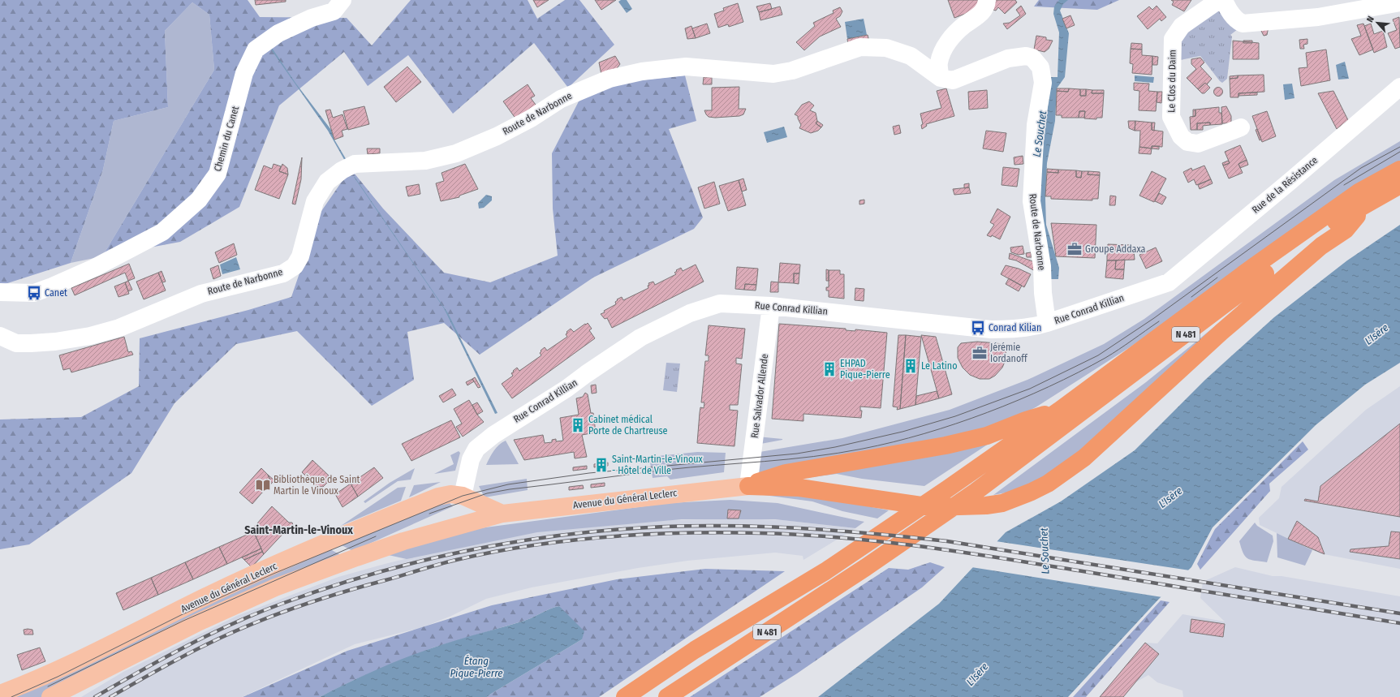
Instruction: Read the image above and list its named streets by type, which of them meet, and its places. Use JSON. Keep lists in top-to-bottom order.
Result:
{
  "streets": {
    "highway": ["N 481"],
    "main road": ["Avenue du Général Leclerc"],
    "street": [
      "Le Clos du Daim",
      "Route de Narbonne",
      "Chemin du Canet",
      "Rue de la Résistance",
      "Rue Conrad Killian",
      "Rue Salvador Allende"
    ]
  },
  "crossings": [
    ["Route de Narbonne", "Rue Conrad Killian"],
    ["Rue de la Résistance", "Rue Conrad Killian"],
    ["Rue Conrad Killian", "Rue Salvador Allende"],
    ["Rue Conrad Killian", "Avenue du Général Leclerc"],
    ["Rue Salvador Allende", "Avenue du Général Leclerc"]
  ],
  "districts": ["Saint-Martin-le-Vinoux"],
  "water": ["Le Souchet", "L'Isère", "Étang Pique-Pierre"],
  "places": {
    "office": ["Groupe Addaxa", "Jérémie Iordanoff"],
    "bus stop": ["Canet", "Conrad Kilian"],
    "building": [
      "Le Latino",
      "EHPAD Pique-Pierre",
      "Cabinet médical Porte de Chartreuse",
      "Saint-Martin-le-Vinoux - Hôtel de Ville"
    ],
    "library": ["Bibliothèque de Saint Martin le Vinoux"]
  },
  "north": "top left"
}
